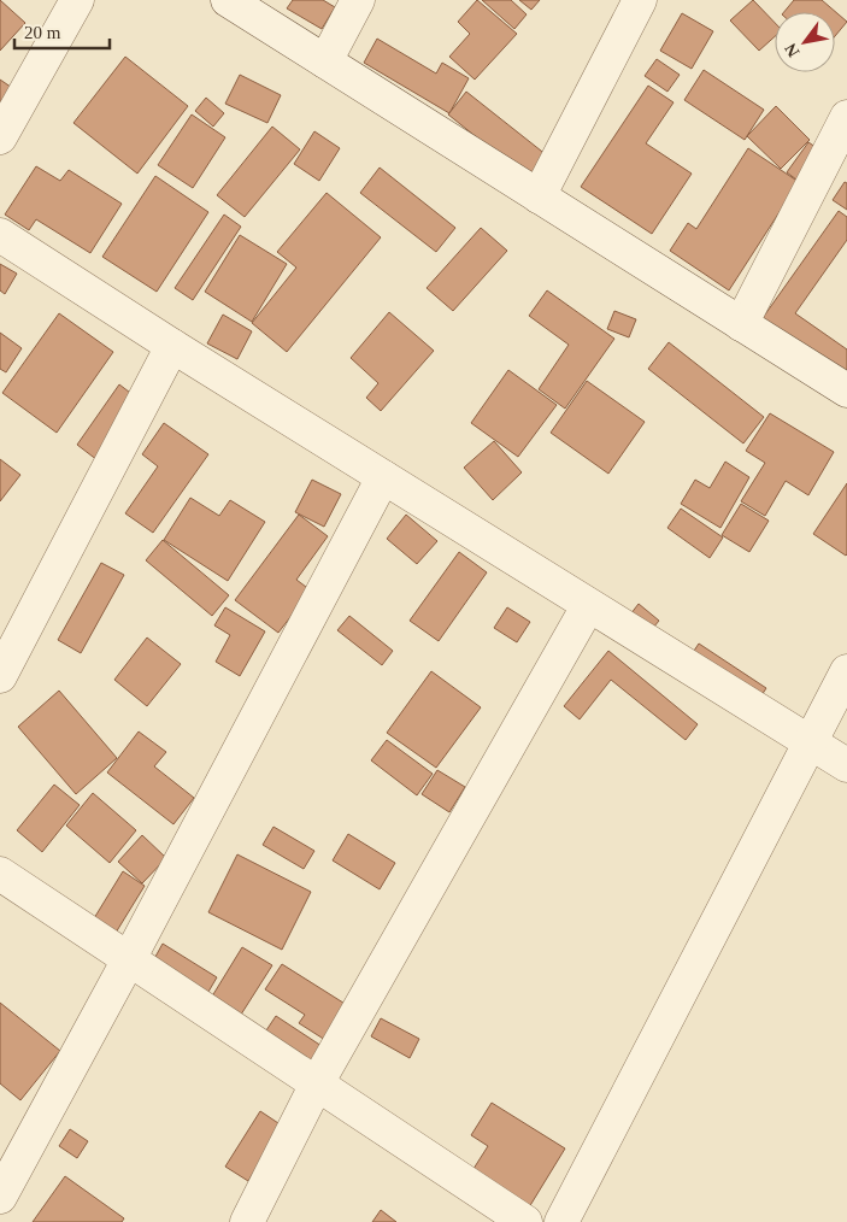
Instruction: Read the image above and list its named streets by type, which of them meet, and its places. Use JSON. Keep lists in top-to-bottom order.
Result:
{
  "scale_bar": "20 m",
  "north": "bottom left"
}
